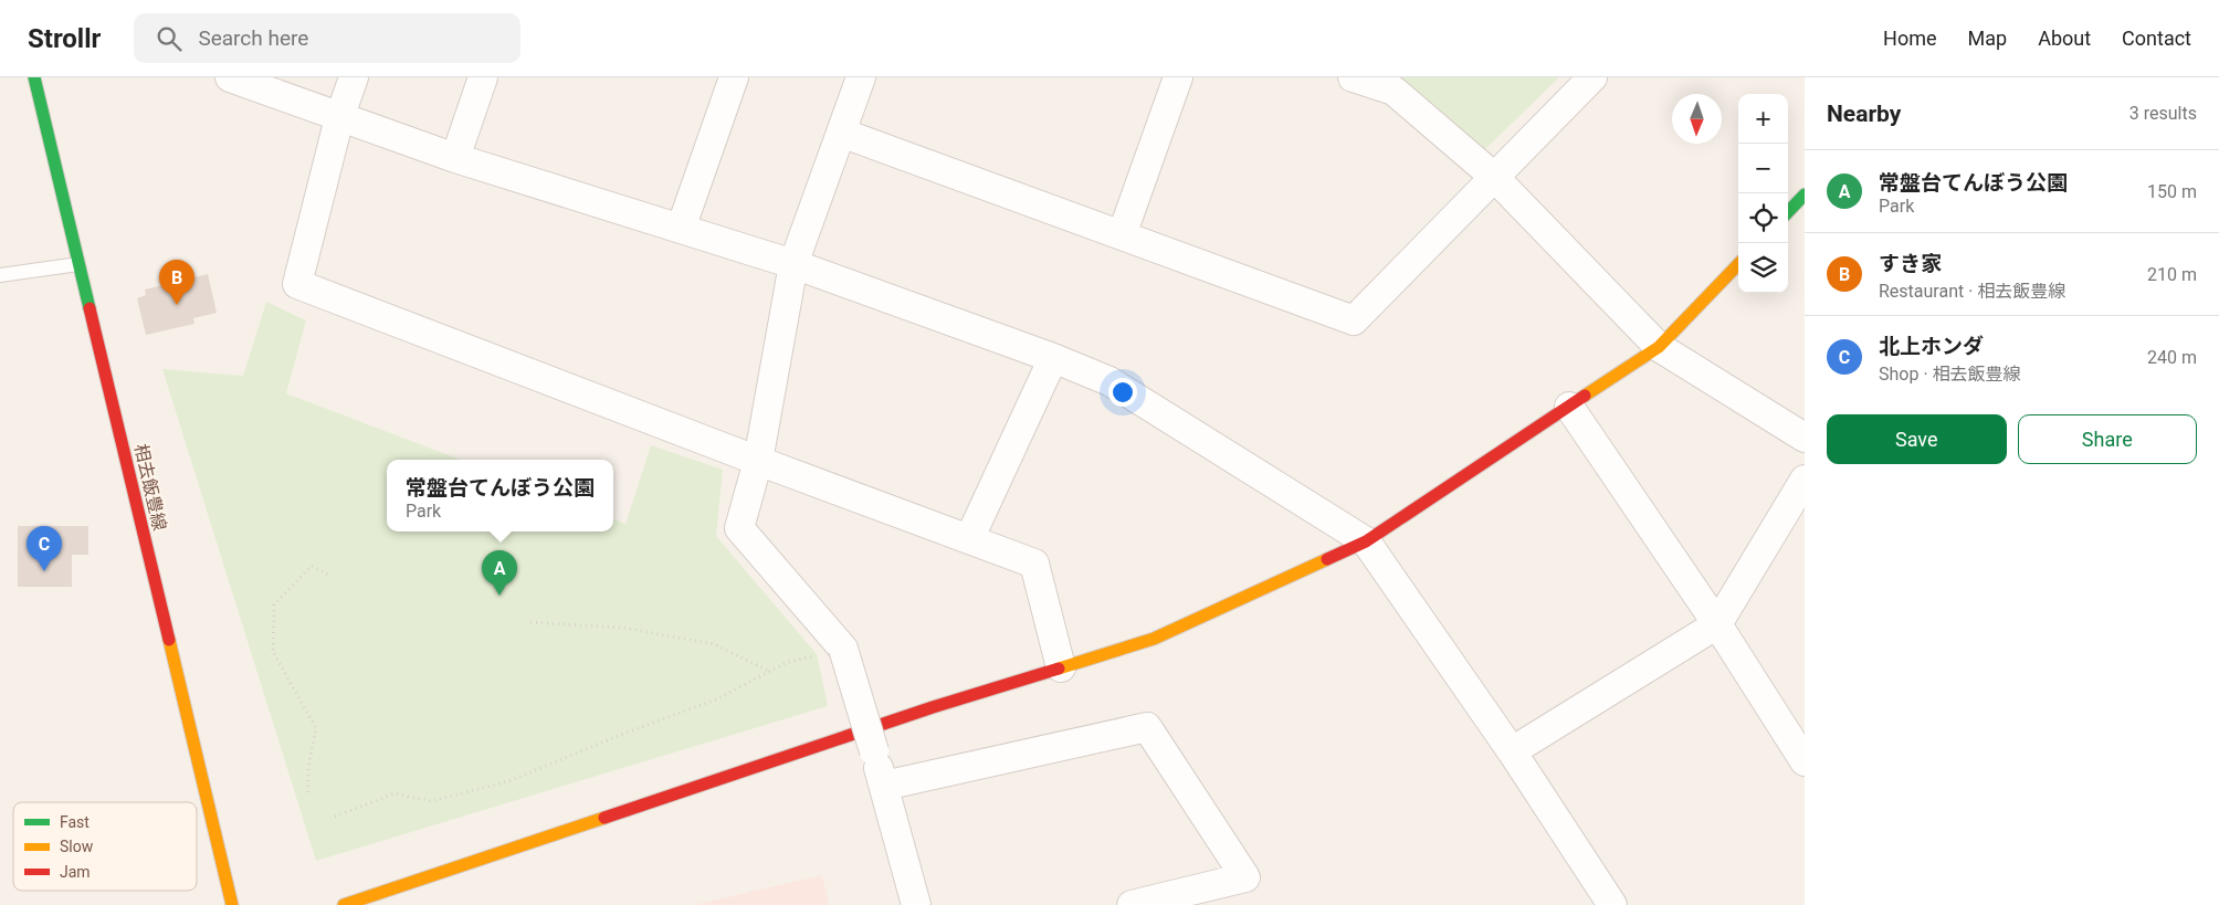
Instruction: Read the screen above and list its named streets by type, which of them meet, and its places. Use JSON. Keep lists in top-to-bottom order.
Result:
{
  "streets": {
    "street": ["相去飯豊線"]
  },
  "legend": ["Fast", "Slow", "Jam"],
  "north": "bottom",
  "page": {
    "header": "Strollr",
    "search": "Search here",
    "nav": [
      "Home",
      "Map",
      "About",
      "Contact"
    ],
    "heading": ["Nearby", "3 results"],
    "map_buttons": ["+", "−"],
    "list": [
      {
        "mark": "A",
        "name": "常盤台てんぼう公園",
        "note": "Park",
        "value": "150 m"
      },
      {
        "mark": "B",
        "name": "すき家",
        "note": "Restaurant · 相去飯豊線",
        "value": "210 m"
      },
      {
        "mark": "C",
        "name": "北上ホンダ",
        "note": "Shop · 相去飯豊線",
        "value": "240 m"
      }
    ],
    "pins": ["B", "C", "A"],
    "buttons": ["Save", "Share"],
    "popup": ["常盤台てんぼう公園", "Park"]
  }
}
